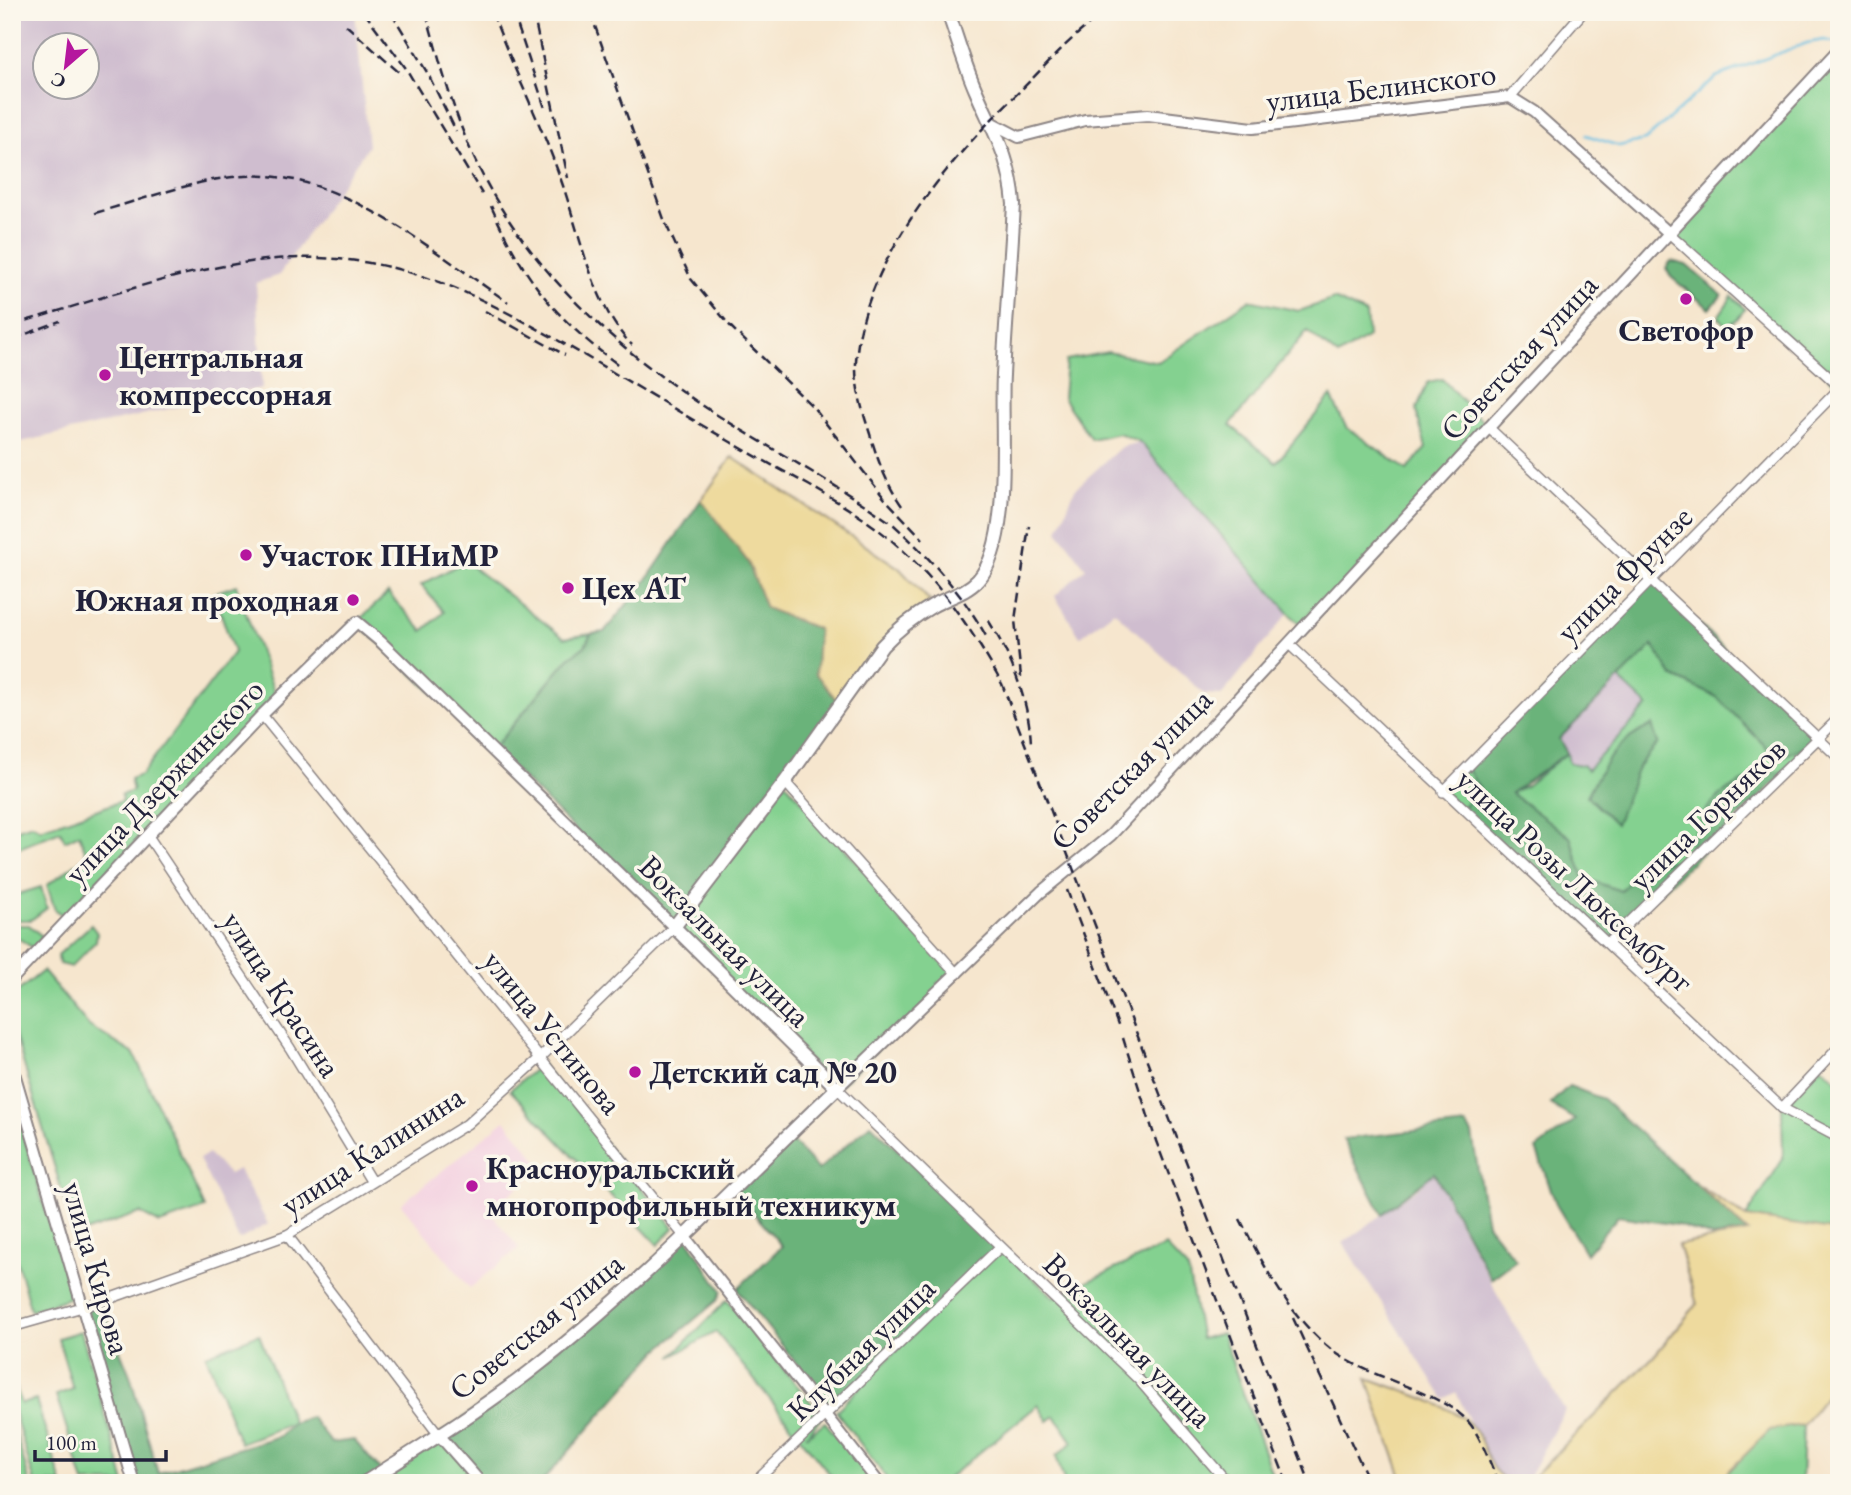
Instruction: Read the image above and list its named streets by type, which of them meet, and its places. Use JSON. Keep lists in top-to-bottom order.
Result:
{
  "streets": {
    "main road": ["Советская улица", "Вокзальная улица"],
    "street": [
      "улица Белинского",
      "улица Фрунзе",
      "улица Дзержинского",
      "улица Горняков",
      "улица Розы Люксембург",
      "улица Красина",
      "улица Устинова",
      "улица Калинина",
      "улица Кирова",
      "Клубная улица"
    ]
  },
  "crossings": [
    ["улица Белинского", "Советская улица"],
    ["улица Белинского", "улица Фрунзе"],
    ["Советская улица", "улица Розы Люксембург"],
    ["Советская улица", "Вокзальная улица"],
    ["Советская улица", "улица Устинова"],
    ["улица Фрунзе", "улица Розы Люксембург"],
    ["улица Дзержинского", "Вокзальная улица"],
    ["улица Дзержинского", "улица Красина"],
    ["улица Дзержинского", "улица Устинова"],
    ["улица Горняков", "улица Розы Люксембург"],
    ["Вокзальная улица", "улица Калинина"],
    ["Вокзальная улица", "Клубная улица"],
    ["улица Красина", "улица Калинина"],
    ["улица Устинова", "улица Калинина"],
    ["улица Устинова", "Клубная улица"],
    ["улица Калинина", "улица Кирова"]
  ],
  "places": [
    "Светофор",
    "Центральная компрессорная",
    "Участок ПНиМР",
    "Цех АТ",
    "Южная проходная",
    "Детский сад № 20",
    "Красноуральский многопрофильный техникум"
  ],
  "scale_bar": "100 m",
  "north": "bottom left"
}
